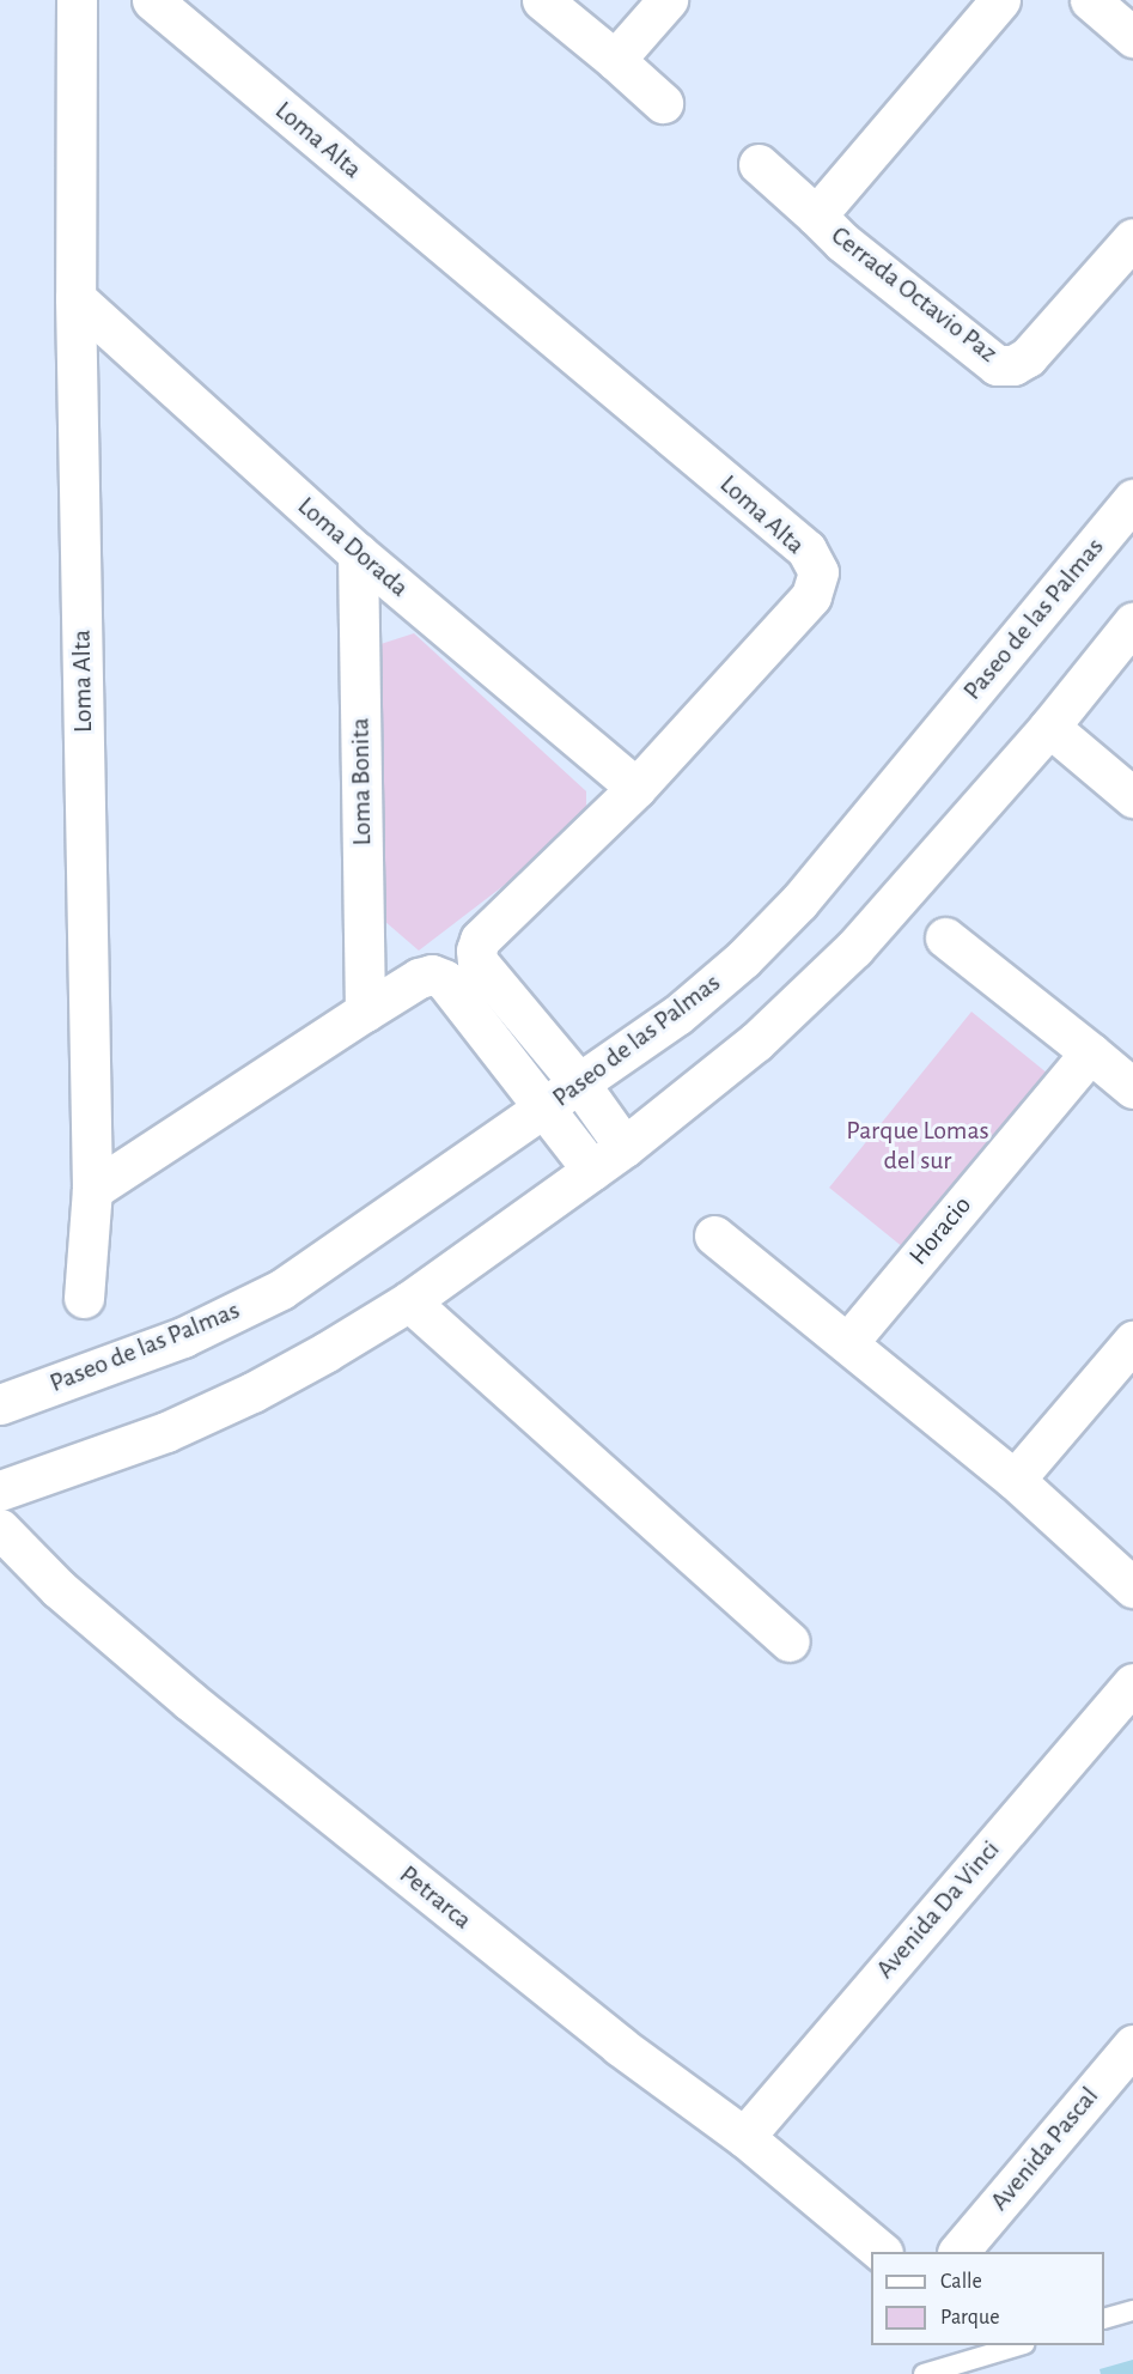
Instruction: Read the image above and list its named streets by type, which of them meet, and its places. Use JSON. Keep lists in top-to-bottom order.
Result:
{
  "streets": {
    "street": [
      "Loma Alta",
      "Cerrada Octavio Paz",
      "Loma Dorada",
      "Paseo de las Palmas",
      "Loma Bonita",
      "Horacio",
      "Petrarca",
      "Avenida Da Vinci",
      "Avenida Pascal"
    ]
  },
  "crossings": [
    ["Loma Alta", "Loma Dorada"],
    ["Loma Alta", "Paseo de las Palmas"],
    ["Loma Dorada", "Loma Bonita"],
    ["Petrarca", "Avenida Da Vinci"]
  ],
  "parks": ["Parque Lomas del sur"],
  "legend": ["Calle", "Parque"]
}
